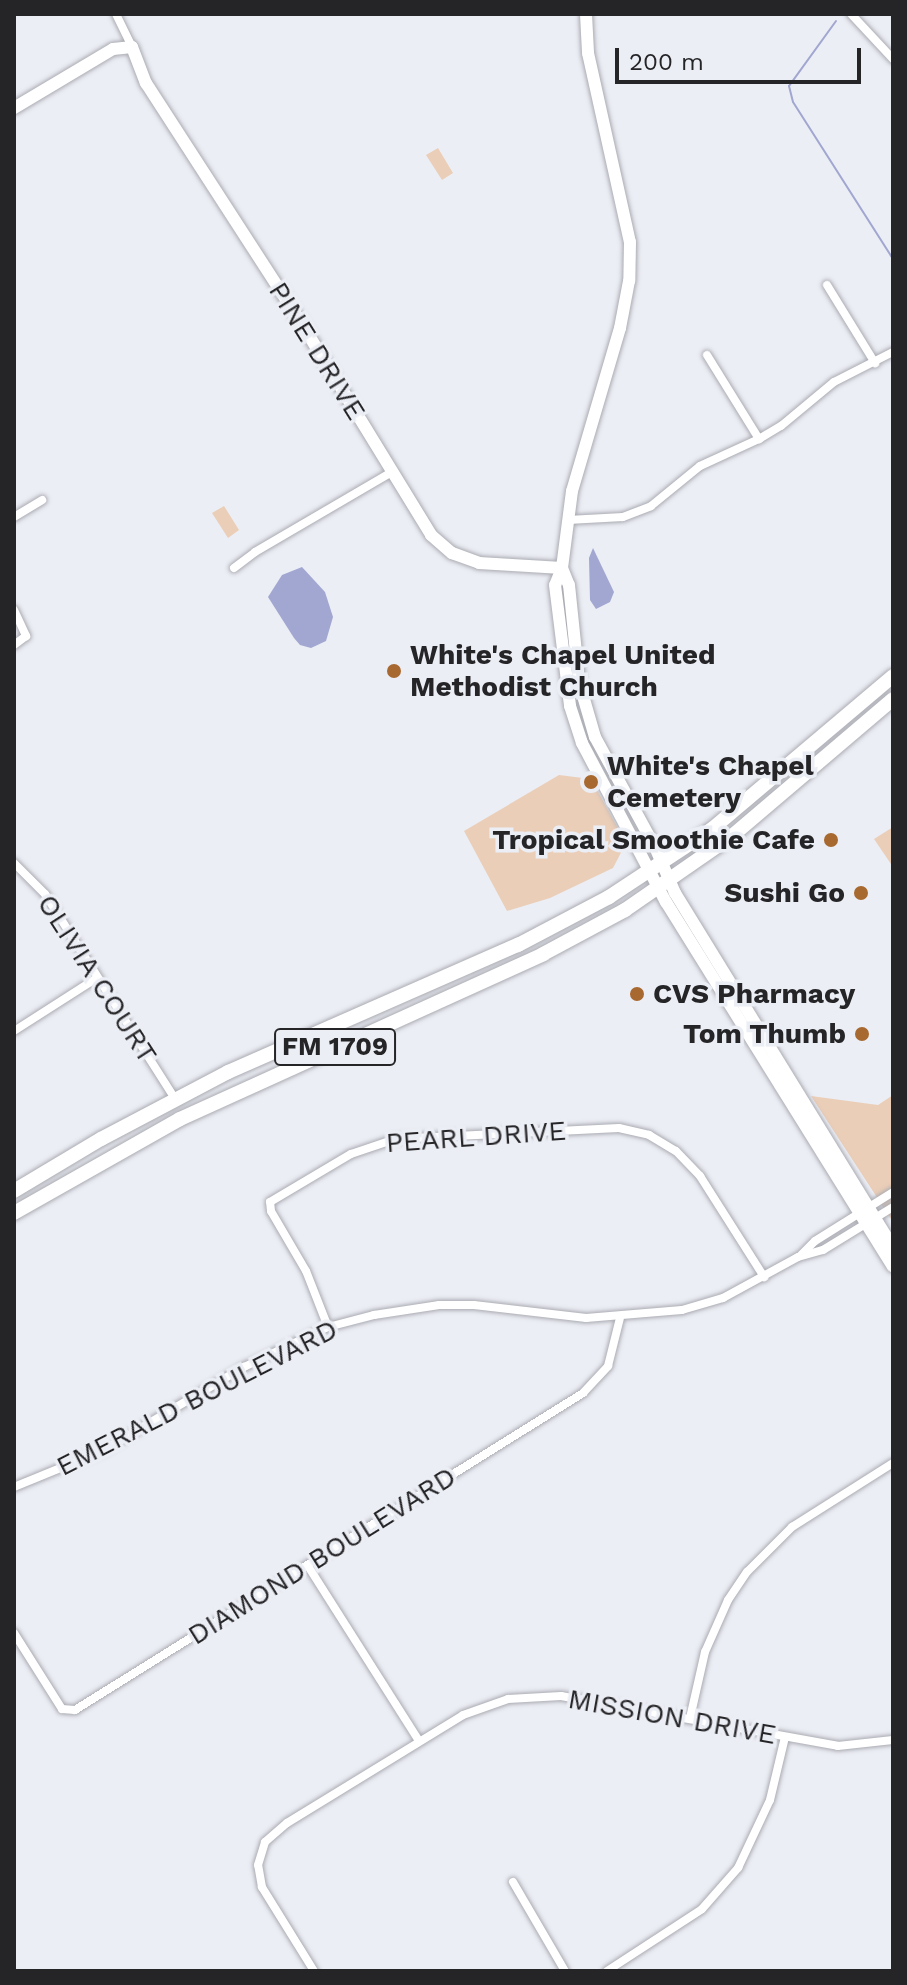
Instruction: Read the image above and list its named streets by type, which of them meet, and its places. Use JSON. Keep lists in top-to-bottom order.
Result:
{
  "streets": {
    "main road": ["PINE DRIVE", "FM 1709"],
    "street": [
      "OLIVIA COURT",
      "PEARL DRIVE",
      "EMERALD BOULEVARD",
      "DIAMOND BOULEVARD",
      "MISSION DRIVE"
    ]
  },
  "crossings": [
    ["OLIVIA COURT", "FM 1709"],
    ["PEARL DRIVE", "EMERALD BOULEVARD"],
    ["EMERALD BOULEVARD", "DIAMOND BOULEVARD"]
  ],
  "places": [
    "White's Chapel United Methodist Church",
    "White's Chapel Cemetery",
    "Tropical Smoothie Cafe",
    "Sushi Go",
    "CVS Pharmacy",
    "Tom Thumb"
  ],
  "scale_bar": "200 m"
}
